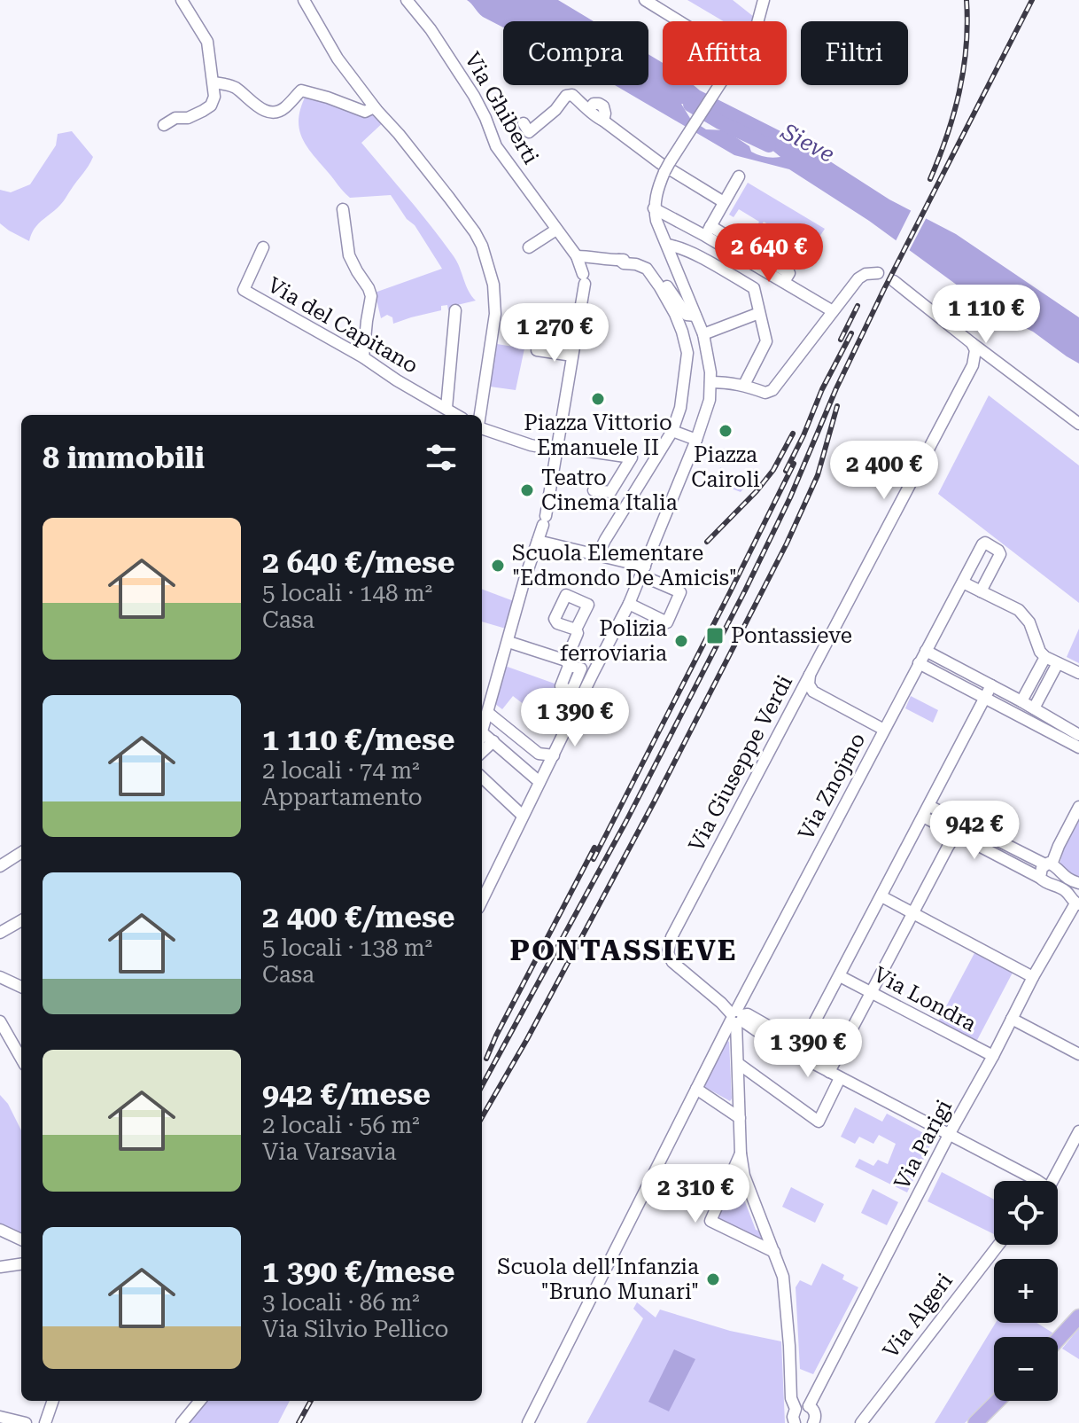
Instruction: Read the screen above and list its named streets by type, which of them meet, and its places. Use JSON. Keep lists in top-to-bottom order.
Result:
{
  "streets": {
    "street": [
      "Via Ghiberti",
      "Via del Capitano",
      "Via Giuseppe Verdi",
      "Via Znojmo",
      "Via Londra",
      "Via Parigi",
      "Via Algeri"
    ]
  },
  "crossings": [
    ["Via Giuseppe Verdi", "Via Znojmo"],
    ["Via Londra", "Via Parigi"]
  ],
  "districts": ["PONTASSIEVE"],
  "water": ["Sieve"],
  "places": {
    "other": [
      "Piazza Vittorio Emanuele II",
      "Piazza Cairoli",
      "Teatro Cinema Italia",
      "Scuola Elementare \"Edmondo De Amicis\"",
      "Polizia ferroviaria",
      "Scuola dell'Infanzia \"Bruno Munari\""
    ],
    "transit": ["Pontassieve"]
  },
  "page": {
    "chip": ["Compra", "Affitta", "Filtri"],
    "price": [
      "2 640 €",
      "1 110 €",
      "1 270 €",
      "2 400 €",
      "1 390 €",
      "942 €",
      "1 390 €",
      "2 310 €"
    ],
    "heading": "8 immobili",
    "list": [
      {
        "name": "2 640 €/mese",
        "note": "5 locali · 148 m² · Casa"
      },
      {
        "name": "1 110 €/mese",
        "note": "2 locali · 74 m² · Appartamento"
      },
      {
        "name": "2 400 €/mese",
        "note": "5 locali · 138 m² · Casa"
      },
      {
        "name": "942 €/mese",
        "note": "2 locali · 56 m² · Via Varsavia"
      },
      {
        "name": "1 390 €/mese",
        "note": "3 locali · 86 m² · Via Silvio Pellico"
      }
    ],
    "map_buttons": ["+", "−"]
  }
}
